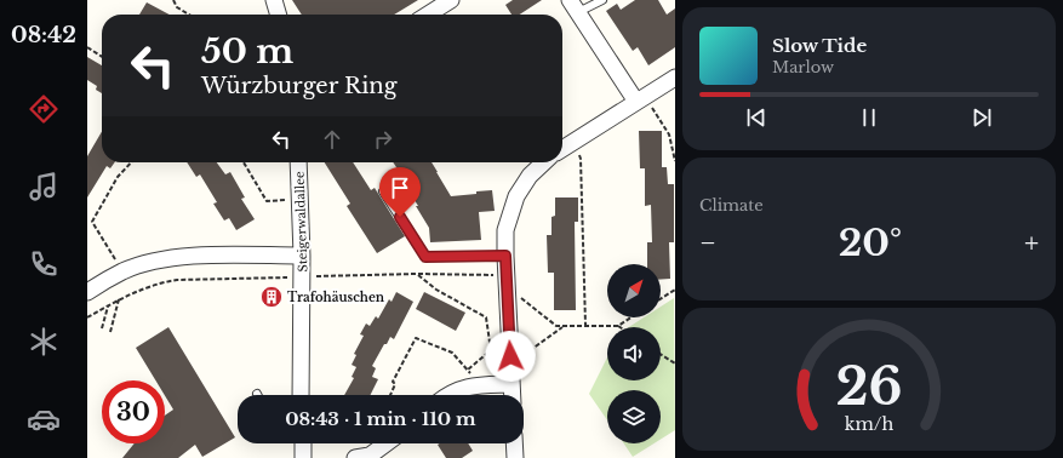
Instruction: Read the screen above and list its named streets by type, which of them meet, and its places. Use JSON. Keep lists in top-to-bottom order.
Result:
{
  "streets": {
    "street": ["Steigerwaldallee"]
  },
  "places": {
    "building": ["Trafohäuschen"]
  },
  "north": "top right",
  "page": {
    "tabs": "08:42",
    "turn": ["50 m", "Würzburger Ring"],
    "song": ["Slow Tide", "Marlow"],
    "tile": "Climate",
    "heat": ["−", "20°", "+"],
    "limit": "30",
    "trip": "08:43 · 1 min · 110 m",
    "gauge": ["26", "km/h"]
  }
}
